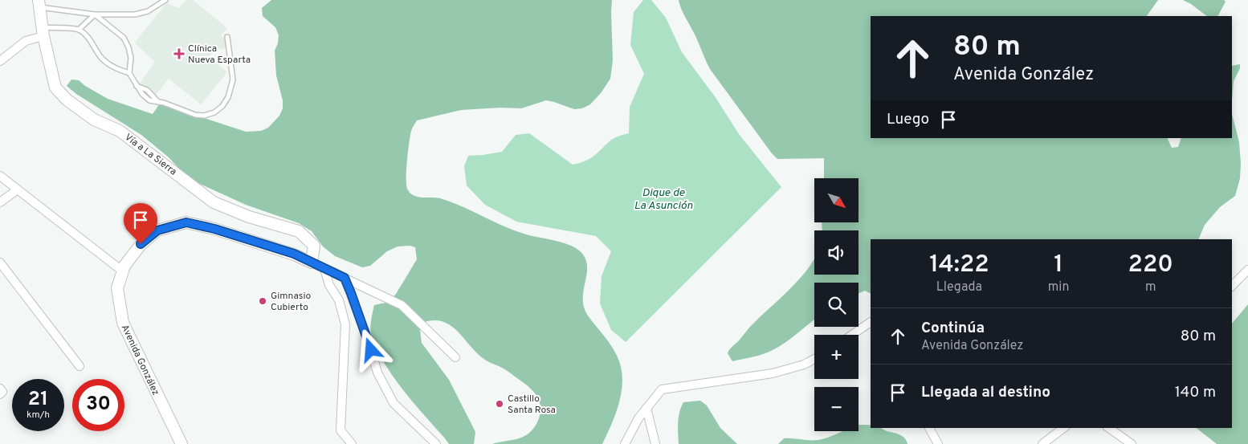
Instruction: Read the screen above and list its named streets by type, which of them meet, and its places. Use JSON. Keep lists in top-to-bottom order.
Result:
{
  "streets": {
    "street": ["Vía a La Sierra", "Avenida González"]
  },
  "crossings": [
    ["Vía a La Sierra", "Avenida González"]
  ],
  "water": ["Dique de La Asunción"],
  "places": {
    "health": ["Clínica Nueva Esparta"],
    "other": ["Gimnasio Cubierto", "Castillo Santa Rosa"]
  },
  "north": "bottom right",
  "page": {
    "turn": ["80 m", "Avenida González"],
    "then": "Luego",
    "map_buttons": ["+", "−"],
    "eta": [
      "14:22",
      "Llegada",
      "1",
      "min",
      "220",
      "m"
    ],
    "list": [
      {
        "name": "Continúa",
        "note": "Avenida González",
        "value": "80 m"
      },
      {
        "name": "Llegada al destino",
        "value": "140 m"
      }
    ],
    "speed": "21 km/h",
    "limit": "30"
  }
}
